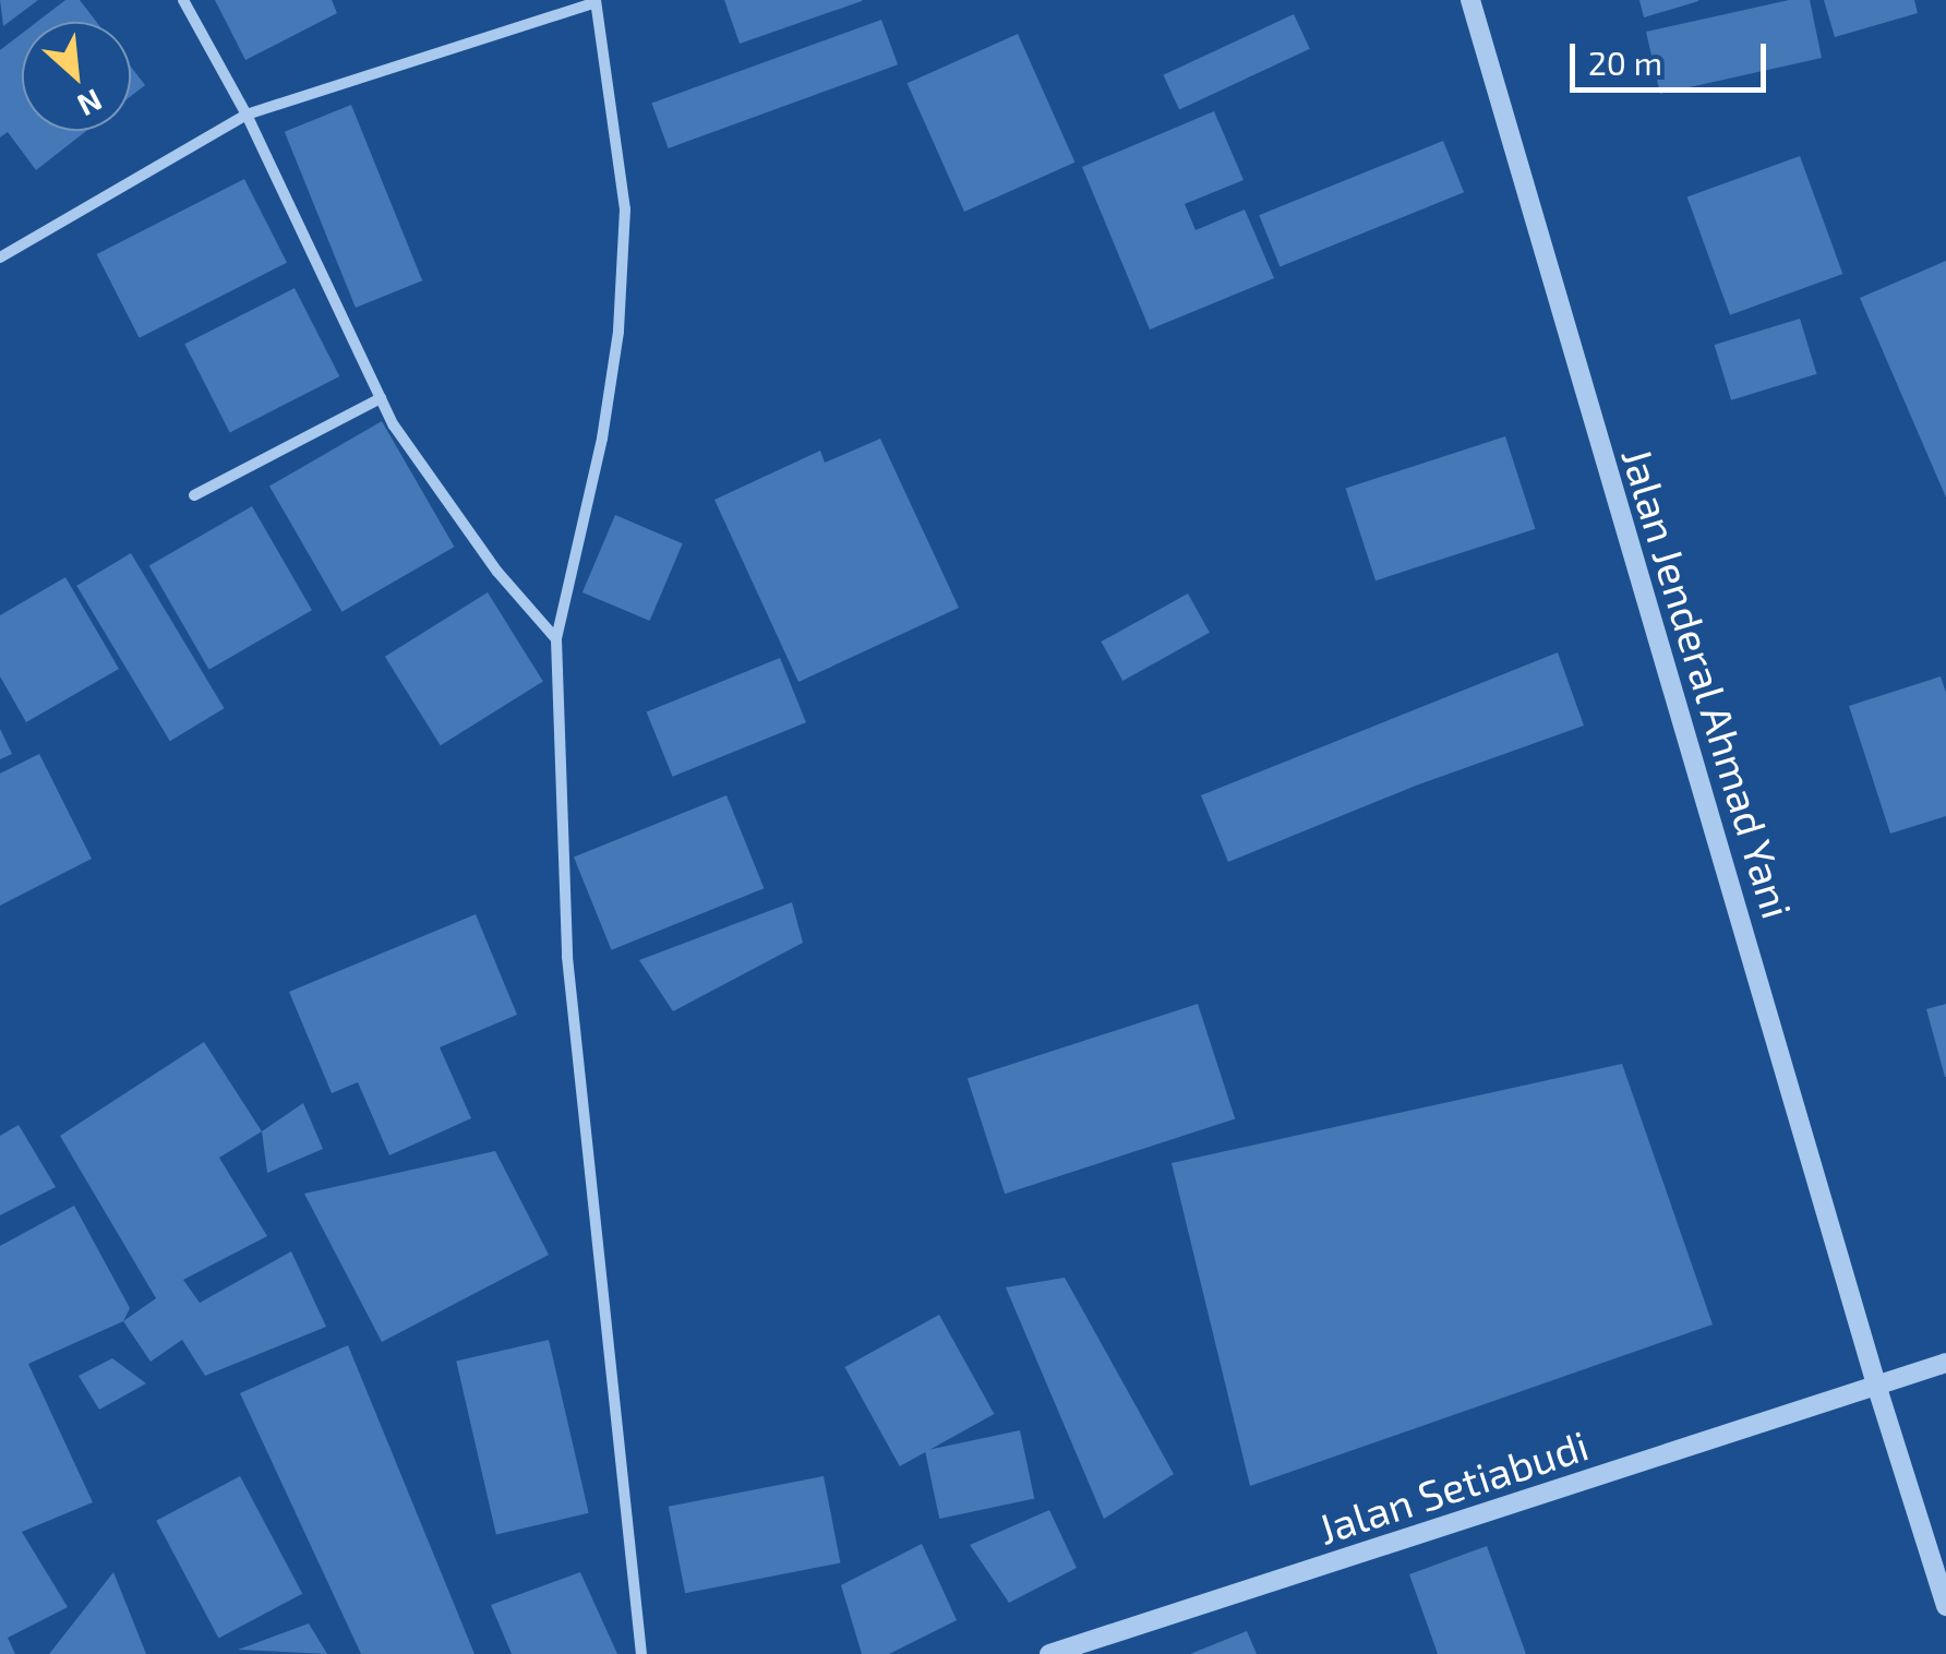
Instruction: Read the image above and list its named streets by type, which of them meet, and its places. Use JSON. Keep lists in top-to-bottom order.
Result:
{
  "streets": {
    "street": ["Jalan Jenderal Ahmad Yani", "Jalan Setiabudi"]
  },
  "crossings": [
    ["Jalan Jenderal Ahmad Yani", "Jalan Setiabudi"]
  ],
  "scale_bar": "20 m",
  "north": "bottom right"
}
